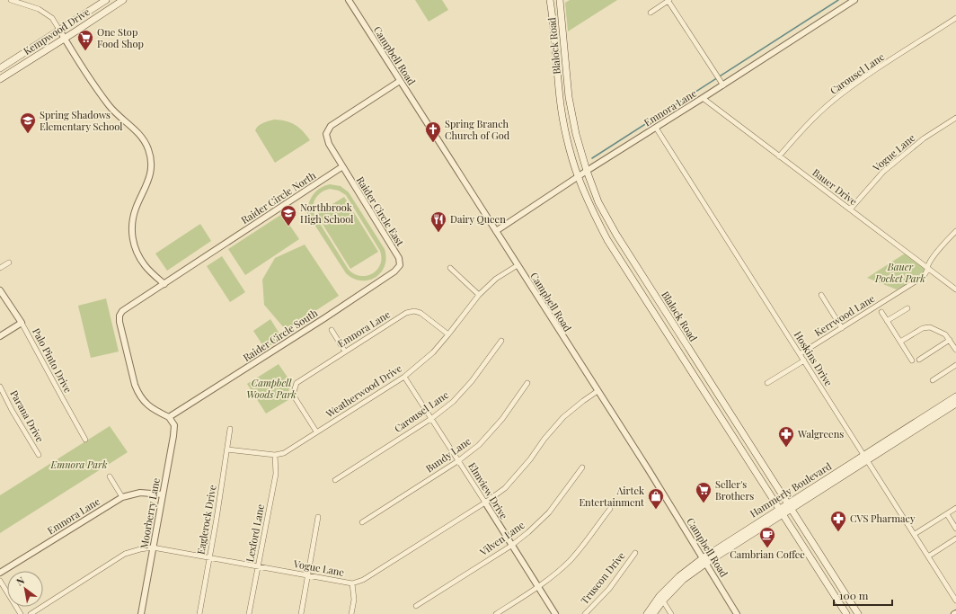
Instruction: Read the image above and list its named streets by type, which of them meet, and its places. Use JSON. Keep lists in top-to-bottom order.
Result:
{
  "streets": {
    "main road": ["Kempwood Drive", "Blalock Road", "Hammerly Boulevard"],
    "street": [
      "Campbell Road",
      "Carousel Lane",
      "Emnora Lane",
      "Vogue Lane",
      "Bauer Drive",
      "Raider Circle North",
      "Raider Circle East",
      "Kerrwood Lane",
      "Raider Circle South",
      "Hoskins Drive",
      "Palo Pinto Drive",
      "Weatherwood Drive",
      "Parana Drive",
      "Bundy Lane",
      "Elmview Drive",
      "Moorberry Lane",
      "Eaglerock Drive",
      "Lexford Lane",
      "Vilven Lane",
      "Truscon Drive"
    ]
  },
  "crossings": [
    ["Blalock Road", "Emnora Lane"],
    ["Blalock Road", "Hammerly Boulevard"],
    ["Campbell Road", "Emnora Lane"],
    ["Campbell Road", "Vogue Lane"],
    ["Campbell Road", "Weatherwood Drive"],
    ["Campbell Road", "Hammerly Boulevard"],
    ["Carousel Lane", "Bauer Drive"],
    ["Carousel Lane", "Elmview Drive"],
    ["Emnora Lane", "Bauer Drive"],
    ["Emnora Lane", "Hoskins Drive"],
    ["Emnora Lane", "Weatherwood Drive"],
    ["Emnora Lane", "Moorberry Lane"],
    ["Vogue Lane", "Bauer Drive"],
    ["Vogue Lane", "Elmview Drive"],
    ["Vogue Lane", "Moorberry Lane"],
    ["Vogue Lane", "Eaglerock Drive"],
    ["Vogue Lane", "Lexford Lane"],
    ["Bauer Drive", "Kerrwood Lane"],
    ["Raider Circle North", "Raider Circle East"],
    ["Raider Circle North", "Raider Circle South"],
    ["Raider Circle North", "Moorberry Lane"],
    ["Raider Circle East", "Raider Circle South"],
    ["Kerrwood Lane", "Hoskins Drive"],
    ["Raider Circle South", "Moorberry Lane"],
    ["Hoskins Drive", "Hammerly Boulevard"],
    ["Weatherwood Drive", "Elmview Drive"],
    ["Weatherwood Drive", "Eaglerock Drive"],
    ["Weatherwood Drive", "Lexford Lane"],
    ["Bundy Lane", "Elmview Drive"],
    ["Elmview Drive", "Vilven Lane"]
  ],
  "parks": ["Bauer Pocket Park", "Campbell Woods Park", "Emnora Park"],
  "places": {
    "supermarket": ["One Stop Food Shop", "Seller's Brothers"],
    "school or university": ["Spring Shadows Elementary School", "Northbrook High School"],
    "church": ["Spring Branch Church of God"],
    "restaurant": ["Dairy Queen"],
    "pharmacy": ["Walgreens", "CVS Pharmacy"],
    "shop": ["Airtek Entertainment"],
    "cafe": ["Cambrian Coffee"]
  },
  "scale_bar": "100 m",
  "north": "top left"
}
